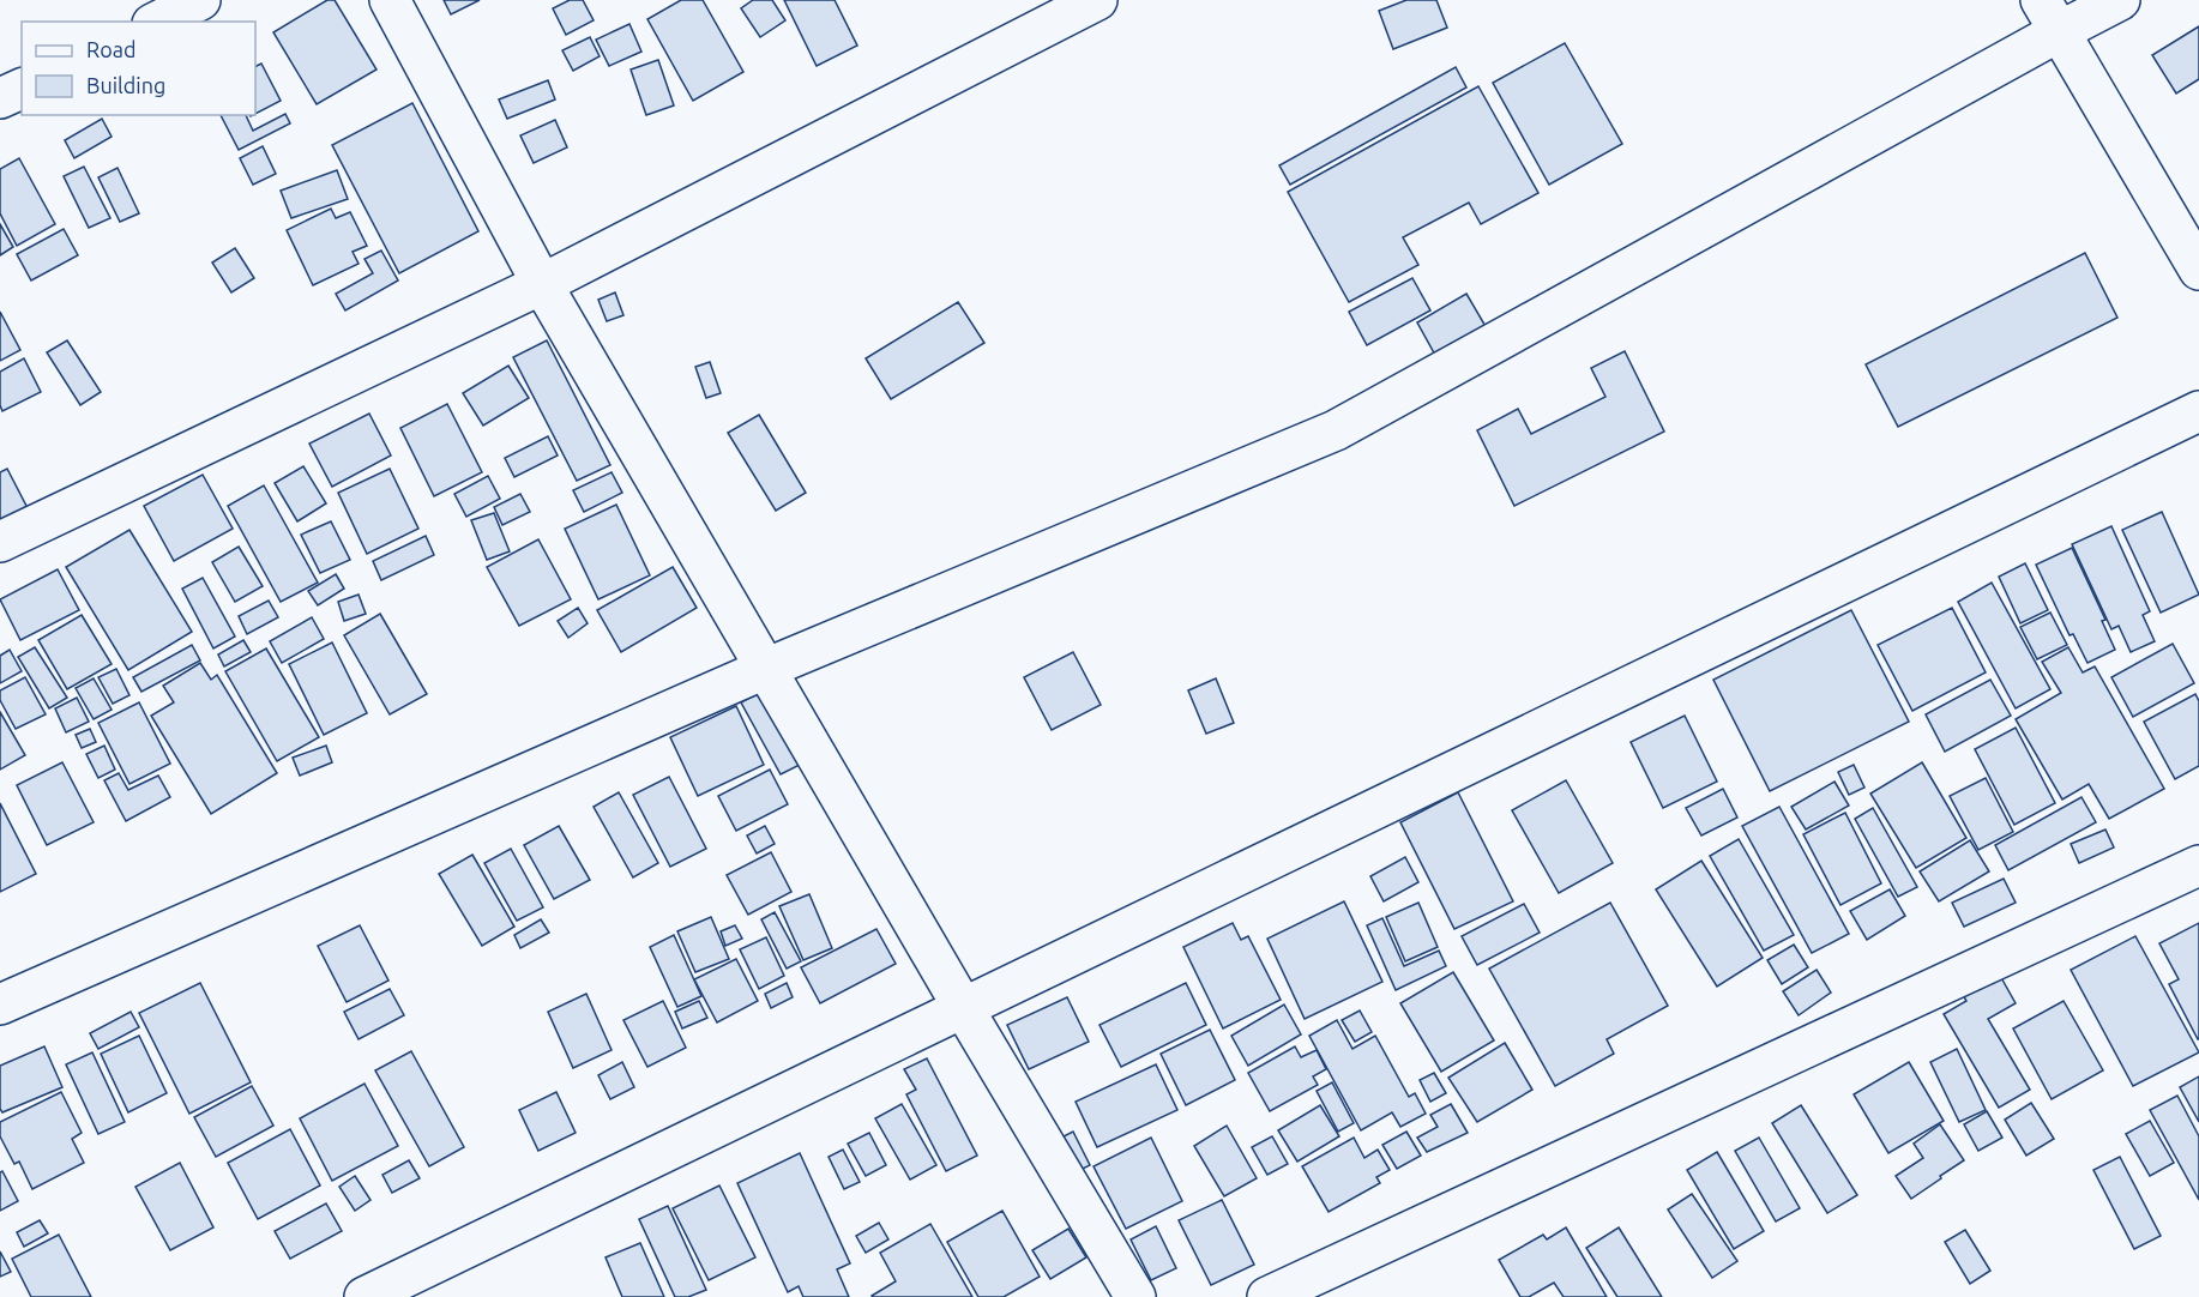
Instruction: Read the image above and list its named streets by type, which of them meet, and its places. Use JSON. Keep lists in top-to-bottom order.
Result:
{
  "legend": ["Road", "Building"]
}
